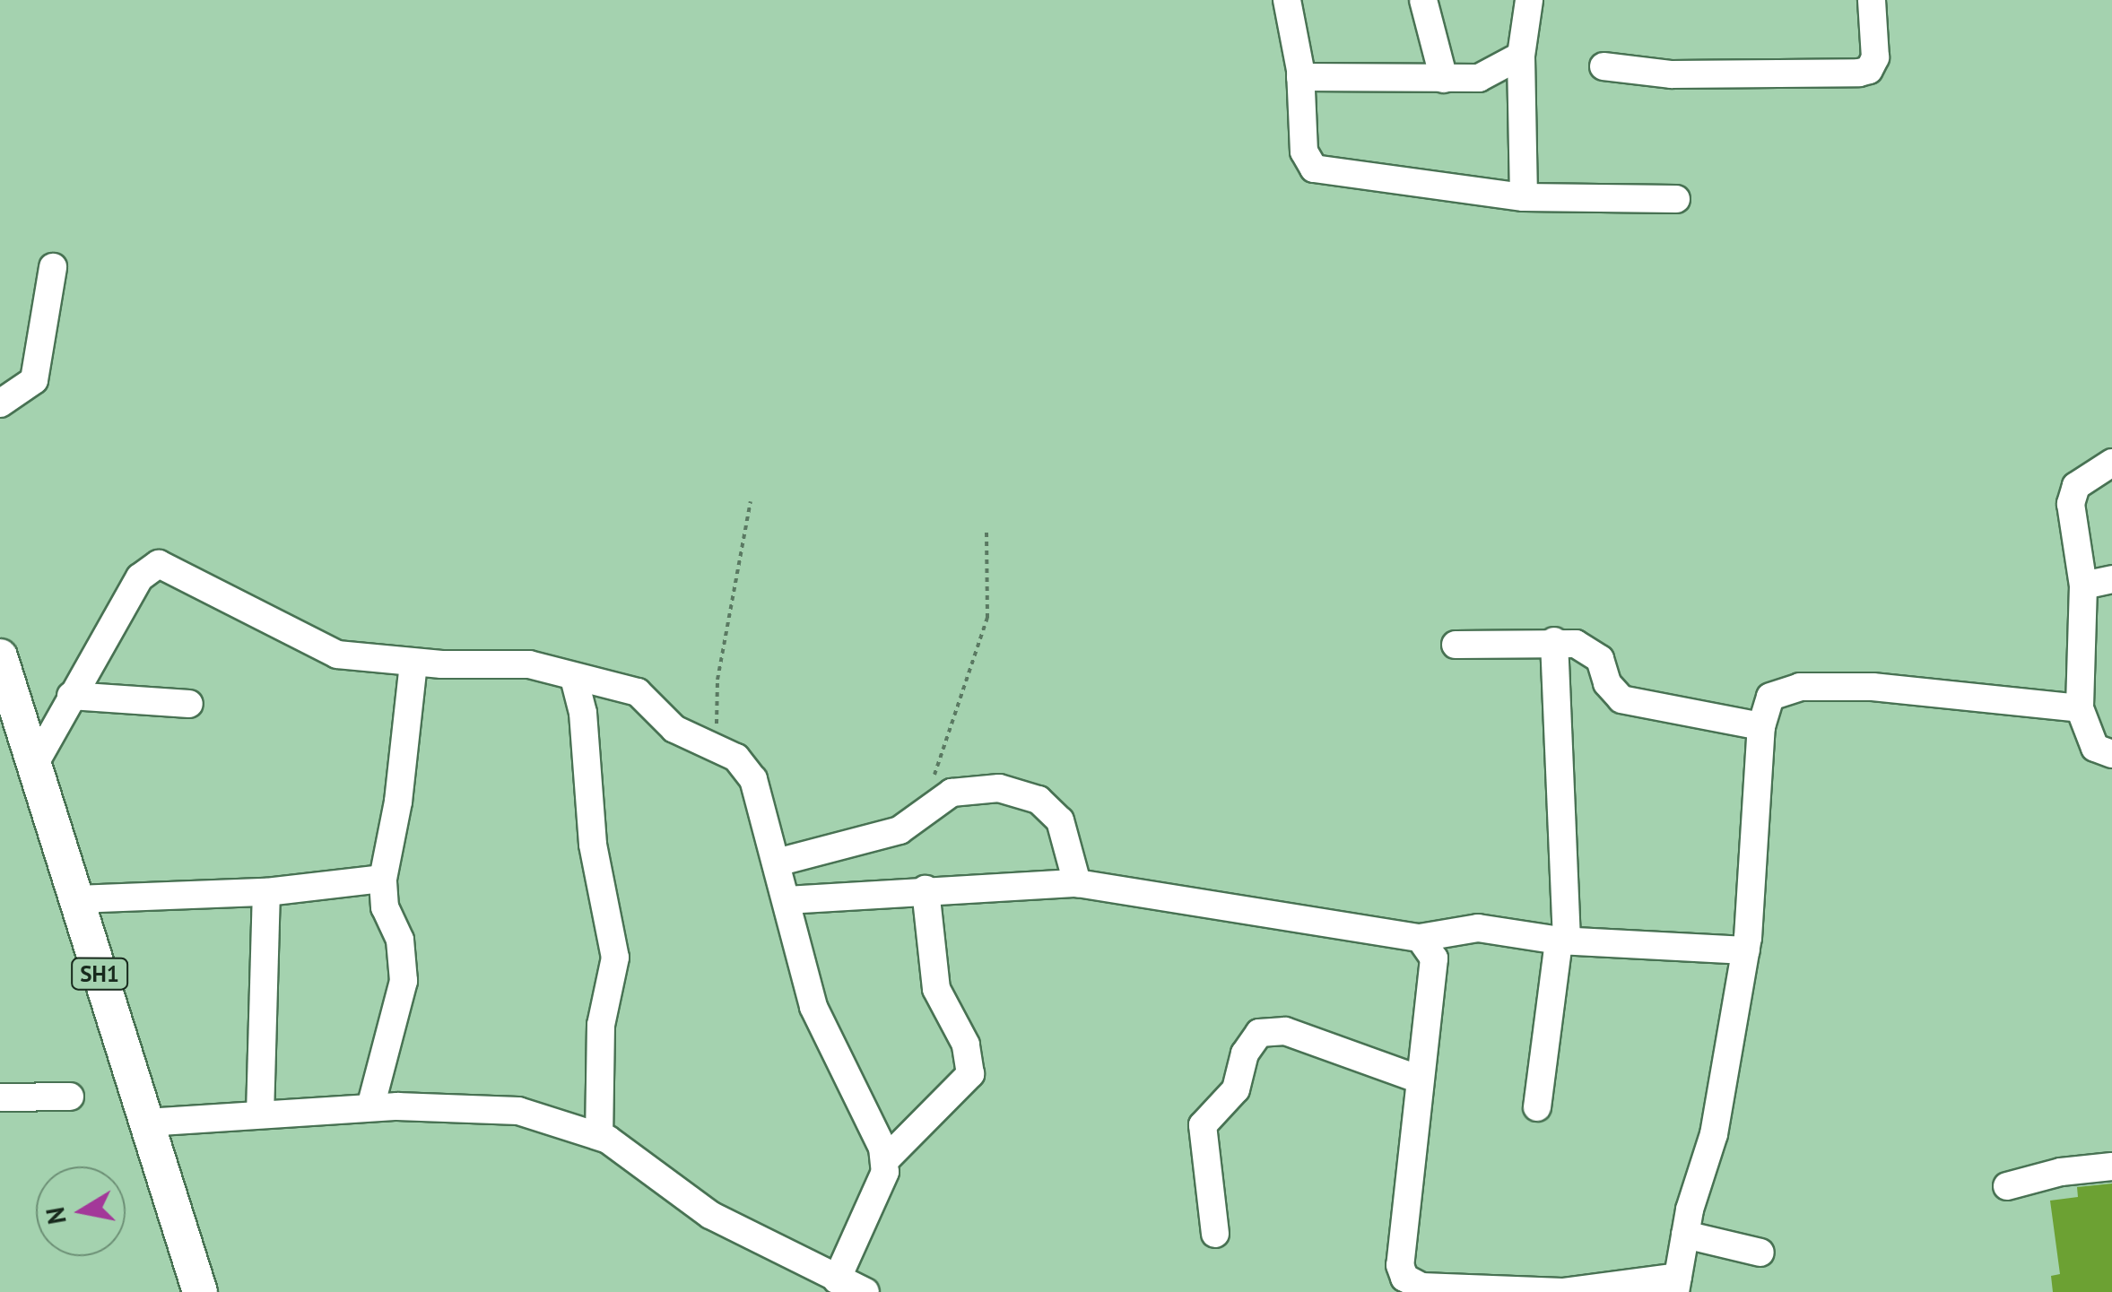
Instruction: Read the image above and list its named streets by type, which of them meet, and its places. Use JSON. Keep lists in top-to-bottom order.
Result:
{
  "streets": {
    "main road": ["SH1"]
  },
  "north": "left"
}
